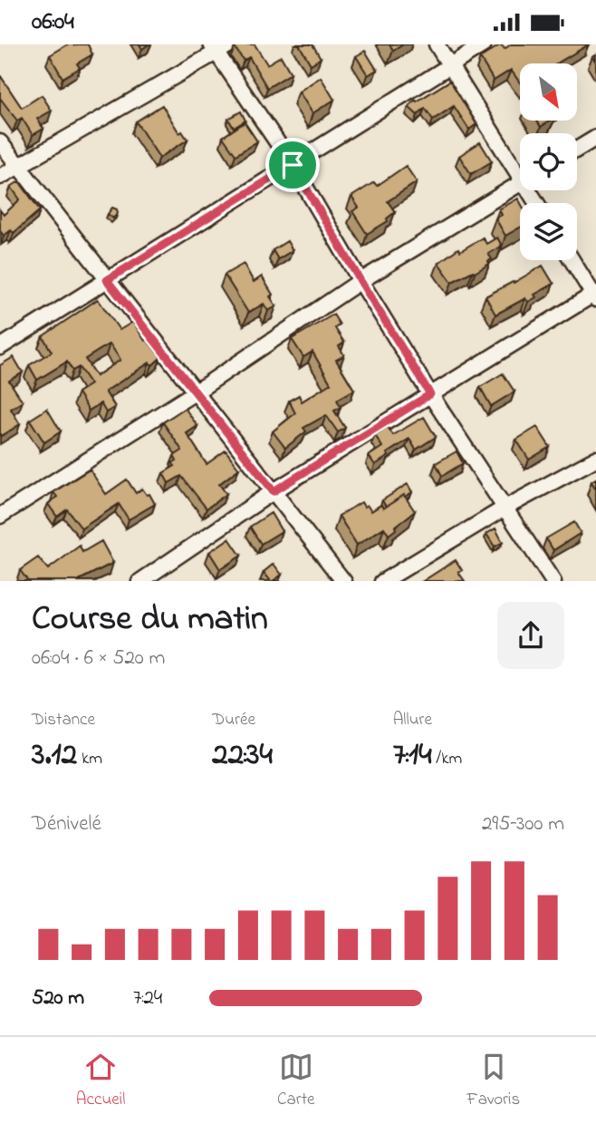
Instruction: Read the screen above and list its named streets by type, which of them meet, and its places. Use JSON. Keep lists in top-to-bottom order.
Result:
{
  "north": "bottom right",
  "page": {
    "status": "06:04",
    "heading": ["Course du matin", "06:04 · 6 × 520 m"],
    "stats": [
      ["Distance", "3.12 km"],
      ["Durée", "22:34"],
      ["Allure", "7:14 /km"]
    ],
    "chart": ["Dénivelé", "295–300 m"],
    "list": [
      {
        "name": "520 m",
        "note": "7:24"
      }
    ],
    "tabs": ["Accueil", "Carte", "Favoris"]
  }
}
